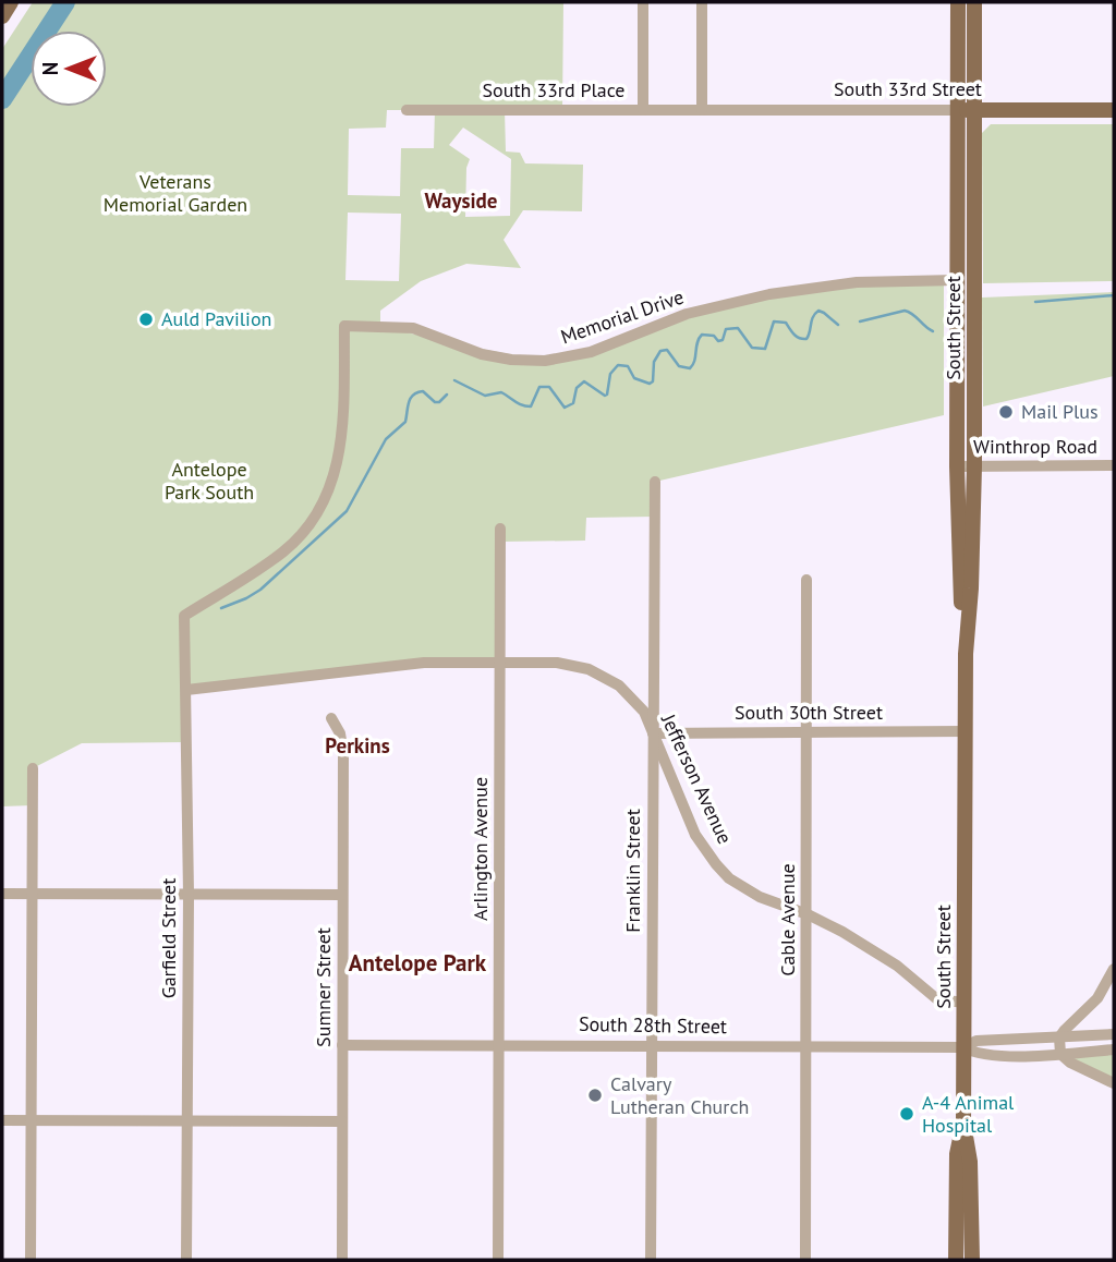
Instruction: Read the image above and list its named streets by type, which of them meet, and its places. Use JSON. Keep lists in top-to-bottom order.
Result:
{
  "streets": {
    "main road": ["South 33rd Street", "South Street"],
    "street": [
      "South 33rd Place",
      "Memorial Drive",
      "Winthrop Road",
      "South 30th Street",
      "Jefferson Avenue",
      "Arlington Avenue",
      "Franklin Street",
      "Cable Avenue",
      "Garfield Street",
      "Sumner Street",
      "South 28th Street"
    ]
  },
  "crossings": [
    ["South 33rd Street", "South 33rd Place"],
    ["South 33rd Street", "South Street"],
    ["Memorial Drive", "South Street"],
    ["Memorial Drive", "Garfield Street"],
    ["South Street", "Winthrop Road"],
    ["South Street", "South 30th Street"],
    ["South Street", "Jefferson Avenue"],
    ["South Street", "South 28th Street"],
    ["South 30th Street", "Jefferson Avenue"],
    ["South 30th Street", "Franklin Street"],
    ["South 30th Street", "Cable Avenue"],
    ["Jefferson Avenue", "Arlington Avenue"],
    ["Jefferson Avenue", "Franklin Street"],
    ["Jefferson Avenue", "Cable Avenue"],
    ["Jefferson Avenue", "Garfield Street"],
    ["Arlington Avenue", "South 28th Street"],
    ["Franklin Street", "South 28th Street"],
    ["Cable Avenue", "South 28th Street"],
    ["Sumner Street", "South 28th Street"]
  ],
  "districts": ["Wayside", "Perkins", "Antelope Park"],
  "parks": ["Veterans Memorial Garden", "Antelope Park South"],
  "places": [
    "Auld Pavilion",
    "Mail Plus",
    "Calvary Lutheran Church",
    "A-4 Animal Hospital"
  ],
  "north": "left"
}
